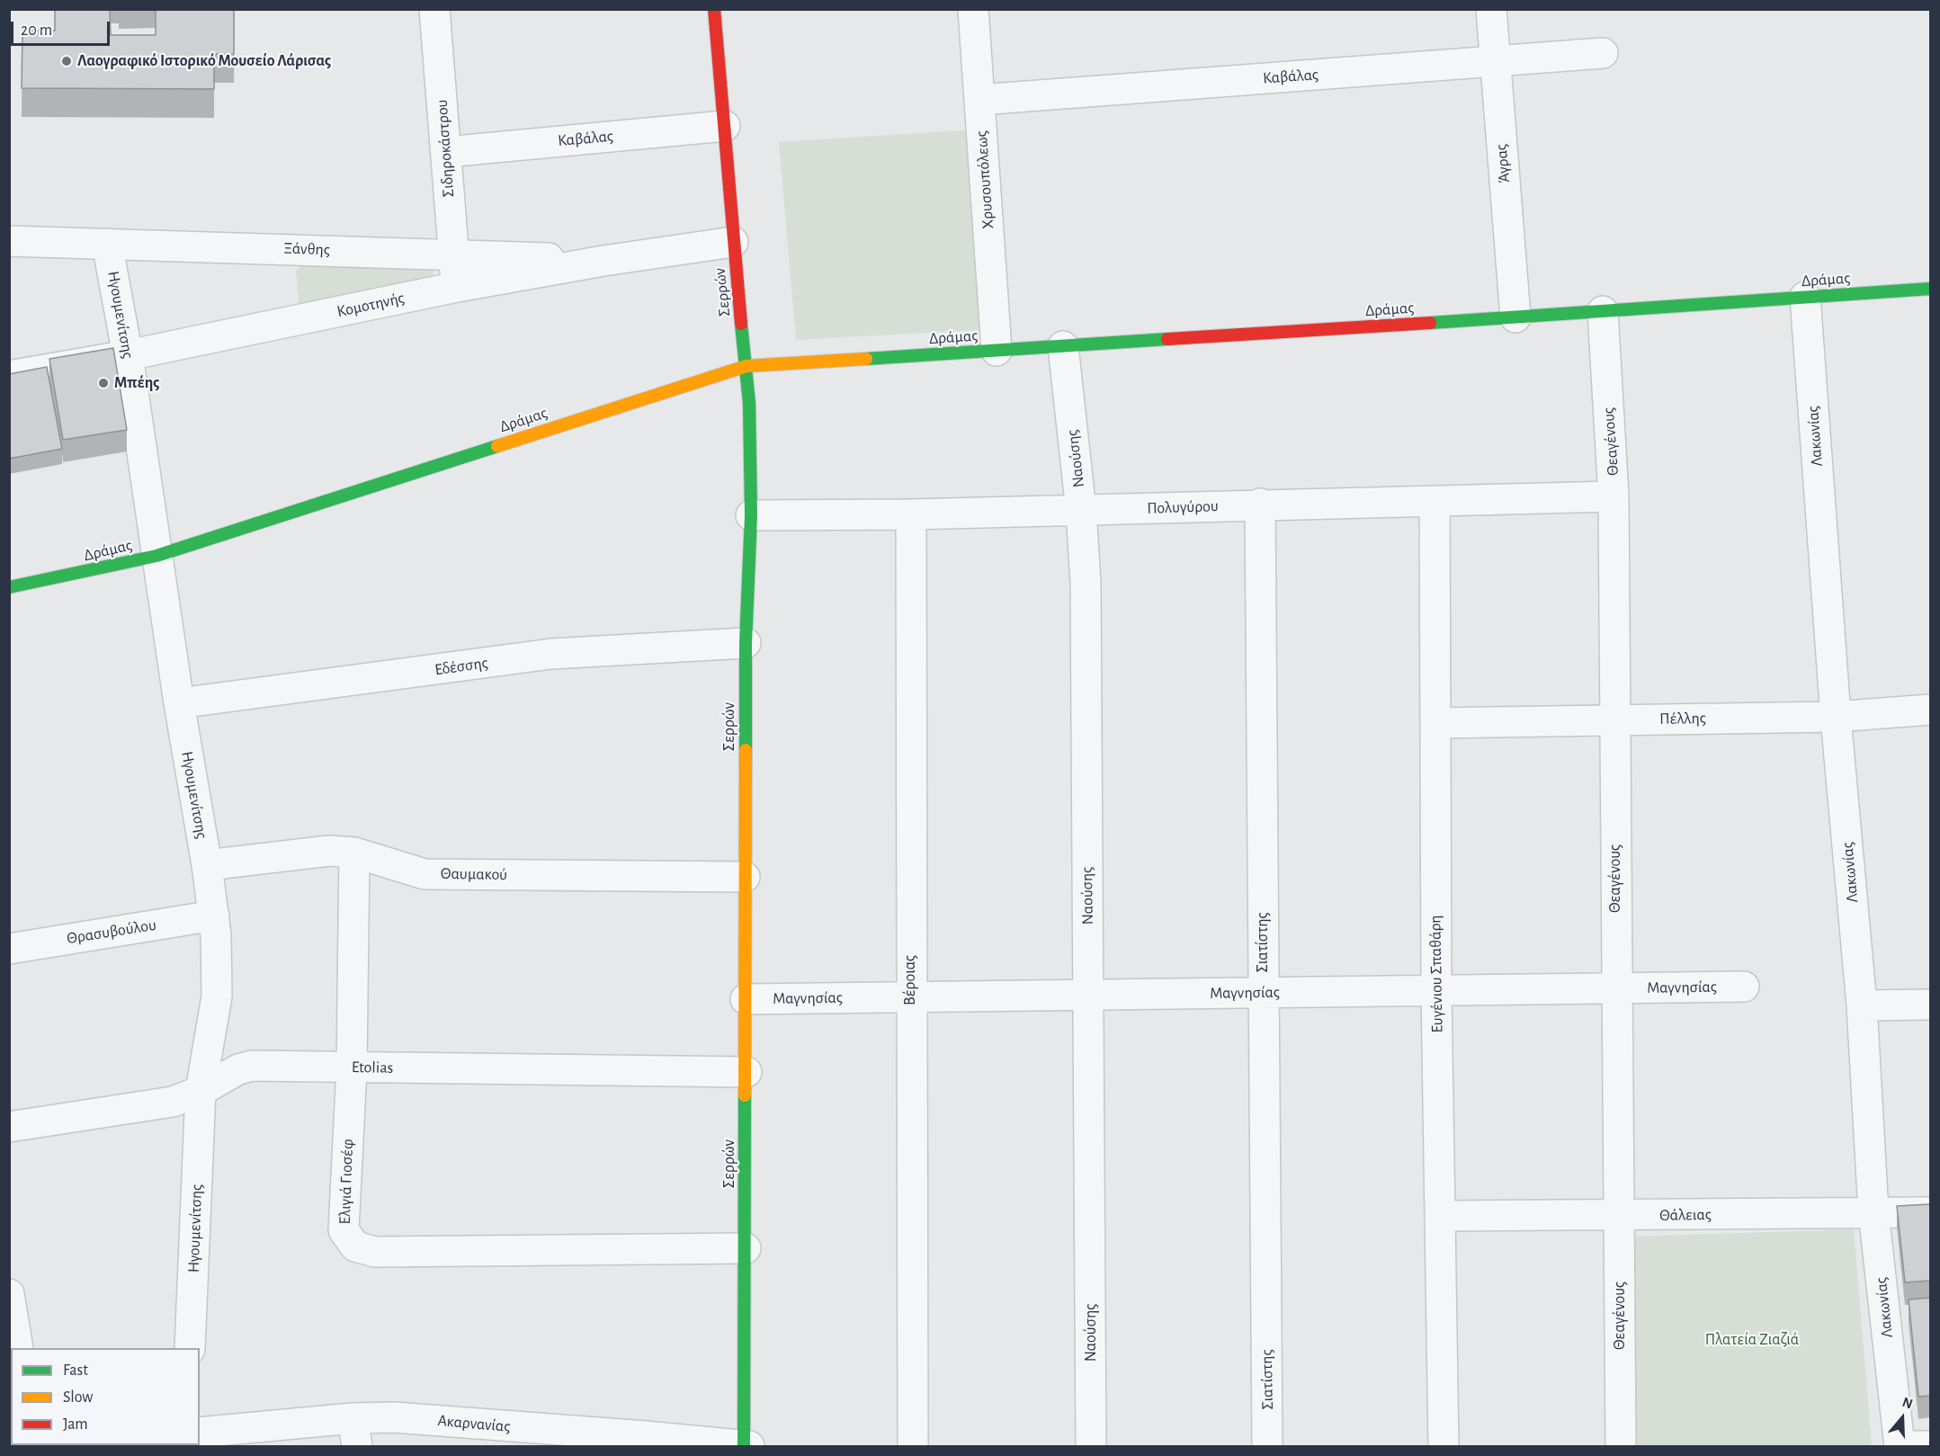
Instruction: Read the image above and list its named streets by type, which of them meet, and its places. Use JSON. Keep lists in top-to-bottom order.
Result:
{
  "streets": {
    "street": [
      "Καβάλας",
      "Σιδηροκάστρου",
      "Άγρας",
      "Χρυσουπόλεως",
      "Ξάνθης",
      "Δράμας",
      "Σερρών",
      "Κομοτηνής",
      "Ηγουμενίτσης",
      "Λακωνίας",
      "Θεαγένους",
      "Ναούσης",
      "Πολυγύρου",
      "Εδέσσης",
      "Πέλλης",
      "Θαυμακού",
      "Θρασυβούλου",
      "Σιατίστης",
      "Ευγένιου Σπαθάρη",
      "Βέροιας",
      "Μαγνησίας",
      "Etolias",
      "Ελιγιά Γιοσέφ",
      "Θάλειας",
      "Ακαρνανίας"
    ]
  },
  "crossings": [
    ["Καβάλας", "Σιδηροκάστρου"],
    ["Καβάλας", "Άγρας"],
    ["Καβάλας", "Χρυσουπόλεως"],
    ["Καβάλας", "Σερρών"],
    ["Σιδηροκάστρου", "Ξάνθης"],
    ["Σιδηροκάστρου", "Κομοτηνής"],
    ["Άγρας", "Δράμας"],
    ["Χρυσουπόλεως", "Δράμας"],
    ["Ξάνθης", "Κομοτηνής"],
    ["Ξάνθης", "Ηγουμενίτσης"],
    ["Δράμας", "Σερρών"],
    ["Δράμας", "Ηγουμενίτσης"],
    ["Δράμας", "Λακωνίας"],
    ["Δράμας", "Θεαγένους"],
    ["Δράμας", "Ναούσης"],
    ["Σερρών", "Κομοτηνής"],
    ["Σερρών", "Πολυγύρου"],
    ["Σερρών", "Εδέσσης"],
    ["Σερρών", "Θαυμακού"],
    ["Σερρών", "Μαγνησίας"],
    ["Σερρών", "Etolias"],
    ["Σερρών", "Ελιγιά Γιοσέφ"],
    ["Σερρών", "Ακαρνανίας"],
    ["Κομοτηνής", "Ηγουμενίτσης"],
    ["Ηγουμενίτσης", "Εδέσσης"],
    ["Ηγουμενίτσης", "Θαυμακού"],
    ["Ηγουμενίτσης", "Θρασυβούλου"],
    ["Ηγουμενίτσης", "Etolias"],
    ["Λακωνίας", "Πέλλης"],
    ["Λακωνίας", "Θάλειας"],
    ["Θεαγένους", "Πολυγύρου"],
    ["Θεαγένους", "Πέλλης"],
    ["Θεαγένους", "Μαγνησίας"],
    ["Θεαγένους", "Θάλειας"],
    ["Ναούσης", "Πολυγύρου"],
    ["Ναούσης", "Μαγνησίας"],
    ["Πολυγύρου", "Σιατίστης"],
    ["Πολυγύρου", "Ευγένιου Σπαθάρη"],
    ["Πολυγύρου", "Βέροιας"],
    ["Πέλλης", "Ευγένιου Σπαθάρη"],
    ["Θαυμακού", "Ελιγιά Γιοσέφ"],
    ["Σιατίστης", "Μαγνησίας"],
    ["Ευγένιου Σπαθάρη", "Μαγνησίας"],
    ["Ευγένιου Σπαθάρη", "Θάλειας"],
    ["Βέροιας", "Μαγνησίας"],
    ["Etolias", "Ελιγιά Γιοσέφ"]
  ],
  "parks": ["Πλατεία Ζιαζιά"],
  "places": ["Λαογραφικό Ιστορικό Μουσείο Λάρισας", "Μπέης"],
  "legend": ["Fast", "Slow", "Jam"],
  "scale_bar": "20 m",
  "north": "top"
}
